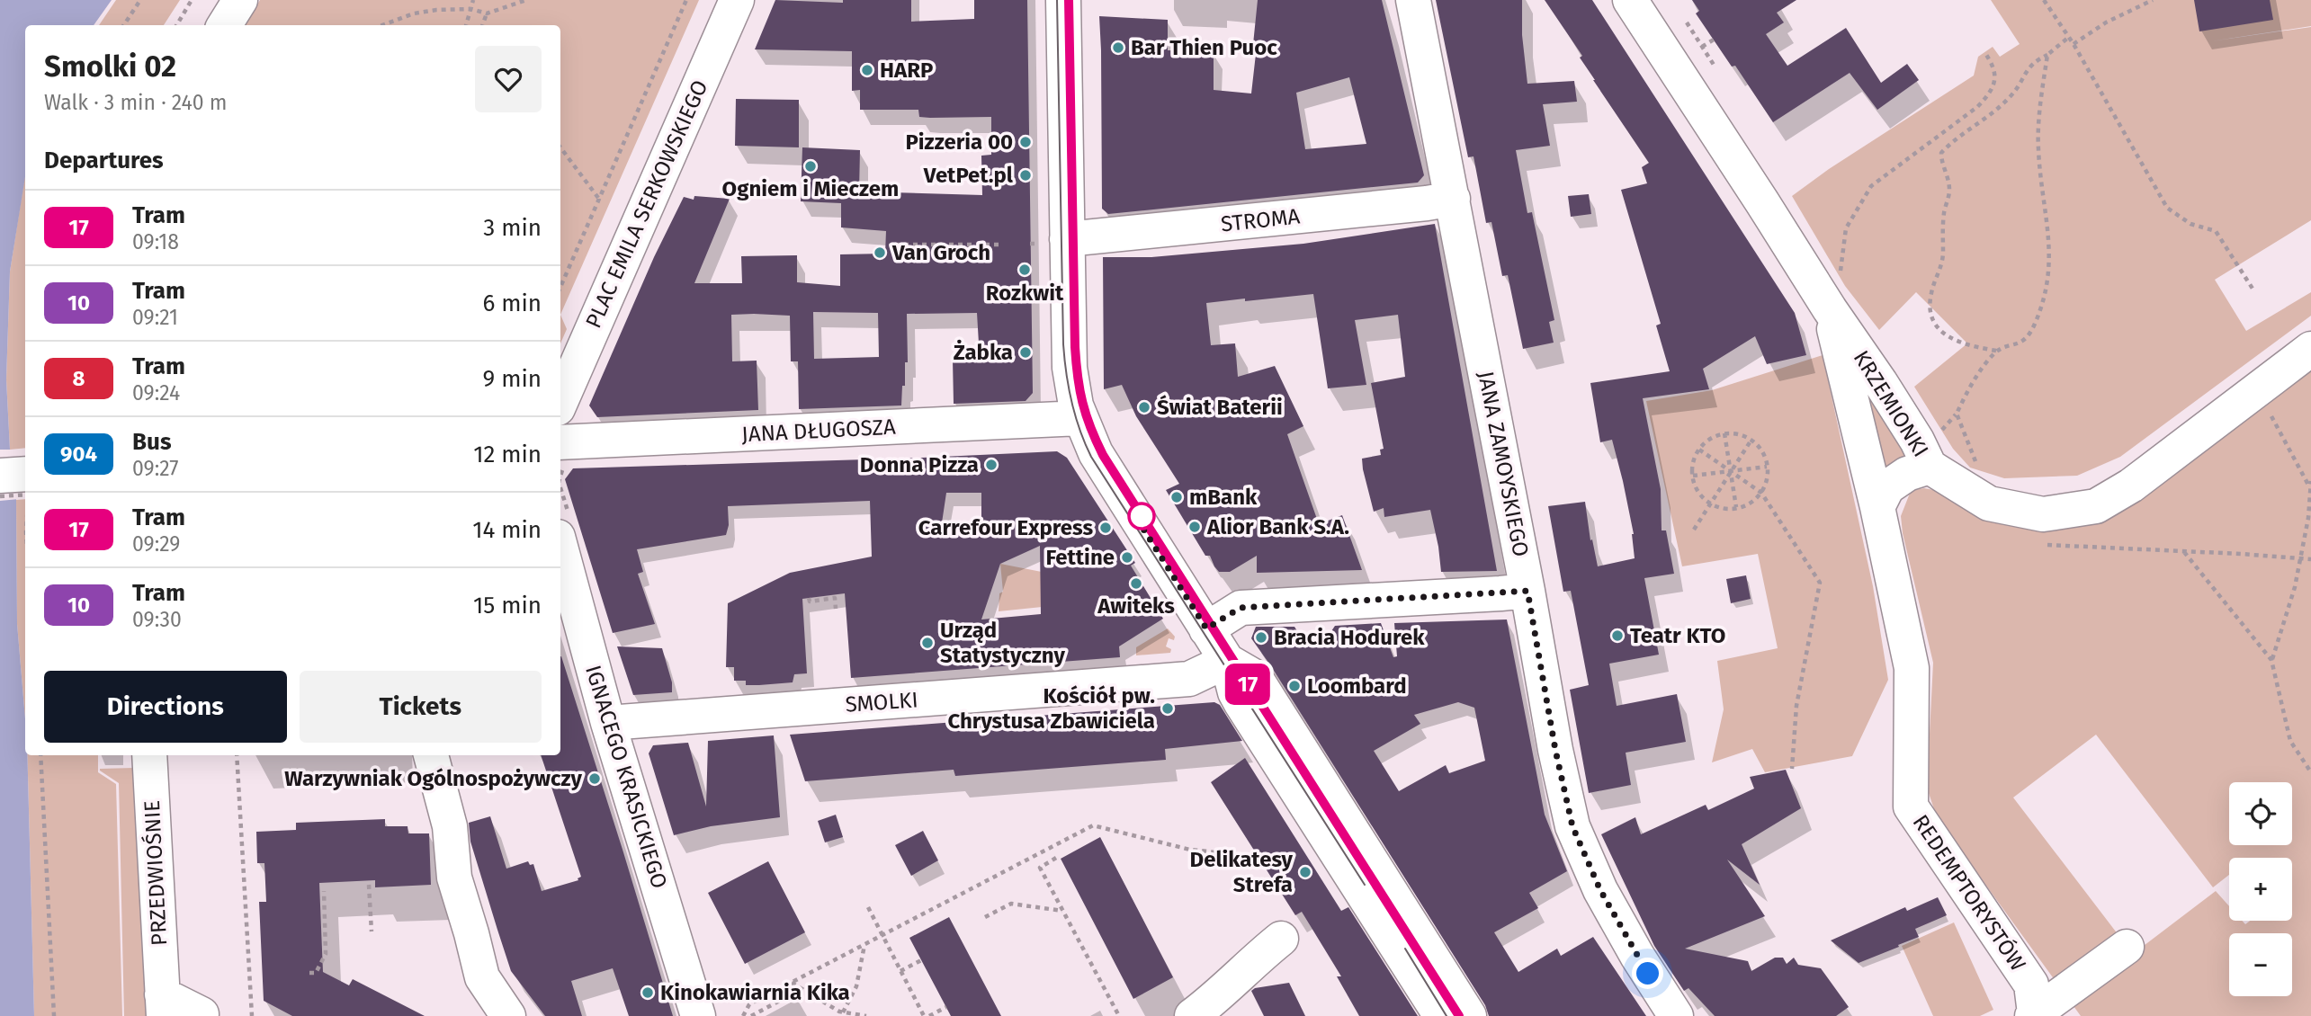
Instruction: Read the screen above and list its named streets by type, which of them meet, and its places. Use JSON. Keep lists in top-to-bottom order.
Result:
{
  "streets": {
    "street": [
      "PLAC EMILA SERKOWSKIEGO",
      "STROMA",
      "KRZEMIONKI",
      "JANA DŁUGOSZA",
      "JANA ZAMOYSKIEGO",
      "SMOLKI",
      "IGNACEGO KRASICKIEGO",
      "PRZEDWIOŚNIE",
      "REDEMPTORYSTÓW"
    ]
  },
  "crossings": [
    ["STROMA", "JANA ZAMOYSKIEGO"],
    ["KRZEMIONKI", "REDEMPTORYSTÓW"],
    ["SMOLKI", "IGNACEGO KRASICKIEGO"]
  ],
  "places": [
    "Bar Thien Puoc",
    "HARP",
    "Pizzeria 00",
    "Ogniem i Mieczem",
    "VetPet.pl",
    "Van Groch",
    "Rozkwit",
    "Żabka",
    "Świat Baterii",
    "Donna Pizza",
    "mBank",
    "Alior Bank S.A.",
    "Carrefour Express",
    "Fettine",
    "Awiteks",
    "Teatr KTO",
    "Bracia Hodurek",
    "Urząd Statystyczny",
    "Loombard",
    "Kościół pw. Chrystusa Zbawiciela",
    "Warzywniak Ogólnospożywczy",
    "Delikatesy Strefa",
    "Kinokawiarnia Kika"
  ],
  "lines": ["tram line 17"],
  "page": {
    "on_map": "17",
    "heading": [
      ["Smolki 02", "Walk · 3 min · 240 m"],
      "Departures"
    ],
    "list": [
      {
        "mark": "17",
        "name": "Tram",
        "note": "09:18",
        "value": "3 min"
      },
      {
        "mark": "10",
        "name": "Tram",
        "note": "09:21",
        "value": "6 min"
      },
      {
        "mark": "8",
        "name": "Tram",
        "note": "09:24",
        "value": "9 min"
      },
      {
        "mark": "904",
        "name": "Bus",
        "note": "09:27",
        "value": "12 min"
      },
      {
        "mark": "17",
        "name": "Tram",
        "note": "09:29",
        "value": "14 min"
      },
      {
        "mark": "10",
        "name": "Tram",
        "note": "09:30",
        "value": "15 min"
      }
    ],
    "buttons": ["Directions", "Tickets"],
    "map_buttons": ["+", "−"]
  }
}
